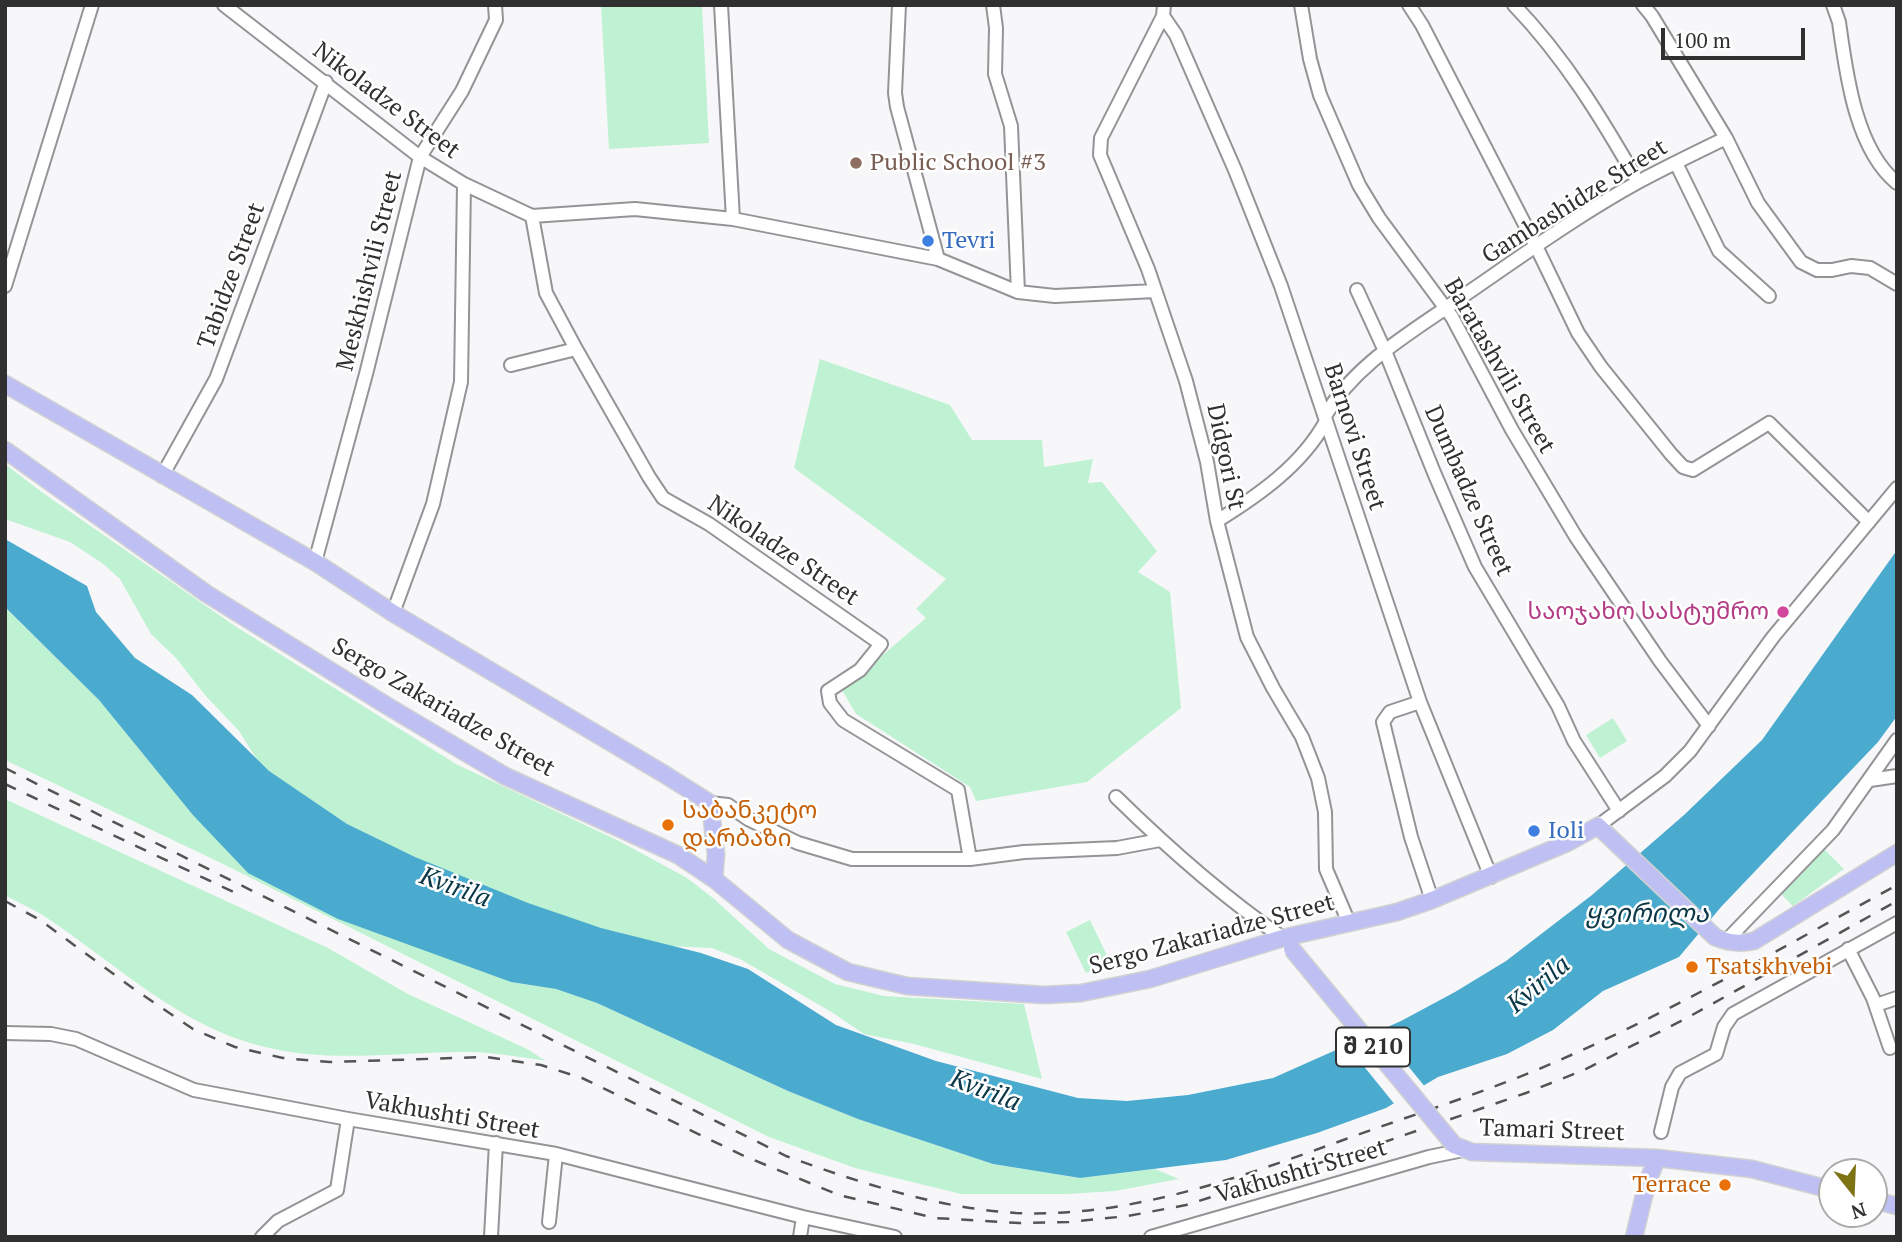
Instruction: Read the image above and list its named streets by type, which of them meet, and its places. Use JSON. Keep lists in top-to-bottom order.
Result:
{
  "streets": {
    "main road": ["Sergo Zakariadze Street", "შ 210", "Tamari Street"],
    "street": [
      "Nikoladze Street",
      "Gambashidze Street",
      "Meskhishvili Street",
      "Tabidze Street",
      "Baratashvili Street",
      "Barnovi Street",
      "Didgori St",
      "Dumbadze Street",
      "Vakhushti Street"
    ]
  },
  "crossings": [
    ["Nikoladze Street", "Meskhishvili Street"],
    ["Nikoladze Street", "Tabidze Street"],
    ["Nikoladze Street", "Didgori St"],
    ["Gambashidze Street", "Baratashvili Street"],
    ["Gambashidze Street", "Barnovi Street"],
    ["Gambashidze Street", "Didgori St"],
    ["Gambashidze Street", "Dumbadze Street"],
    ["Barnovi Street", "Didgori St"],
    ["Barnovi Street", "Sergo Zakariadze Street"],
    ["Didgori St", "Sergo Zakariadze Street"],
    ["Sergo Zakariadze Street", "Tamari Street"],
    ["Vakhushti Street", "Tamari Street"]
  ],
  "water": ["Kvirila", "ყვირილა"],
  "places": [
    "Public School #3",
    "Tevri",
    "საოჯახო სასტუმრო",
    "საბანკეტო დარბაზი",
    "Ioli",
    "Tsatskhvebi",
    "Terrace"
  ],
  "scale_bar": "100 m",
  "north": "bottom"
}
